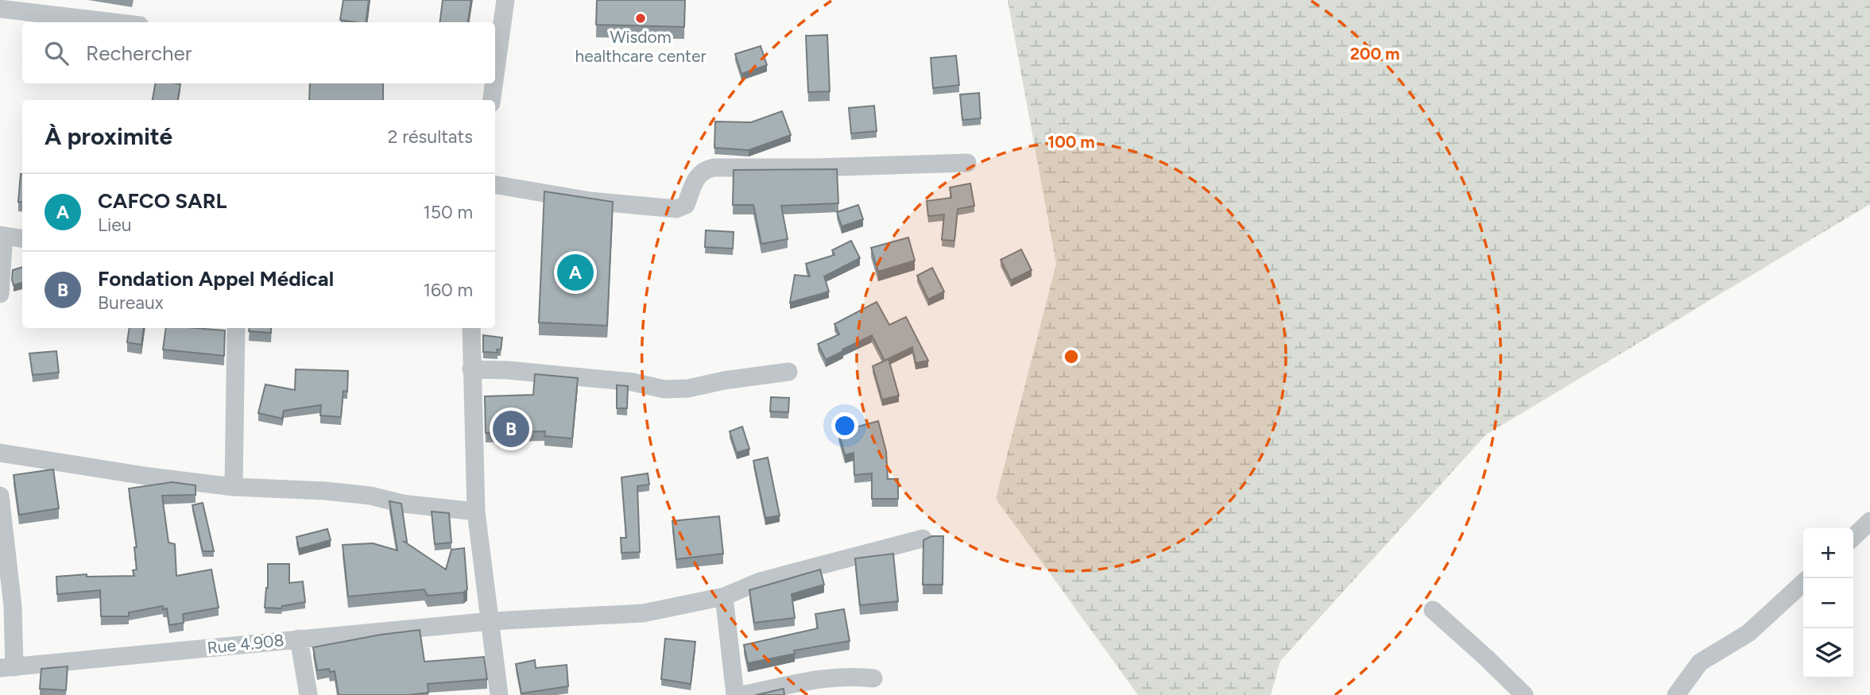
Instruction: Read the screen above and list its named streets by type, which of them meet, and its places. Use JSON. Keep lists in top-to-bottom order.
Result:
{
  "streets": {
    "street": ["Rue 4.908"]
  },
  "places": ["Wisdom healthcare center"],
  "page": {
    "search": "Rechercher",
    "heading": ["À proximité", "2 résultats"],
    "list": [
      {
        "mark": "A",
        "name": "CAFCO SARL",
        "note": "Lieu",
        "value": "150 m"
      },
      {
        "mark": "B",
        "name": "Fondation Appel Médical",
        "note": "Bureaux",
        "value": "160 m"
      }
    ],
    "pins": ["A", "B"],
    "map_buttons": ["+", "−"]
  },
  "rings": ["200 m", "100 m"]
}
